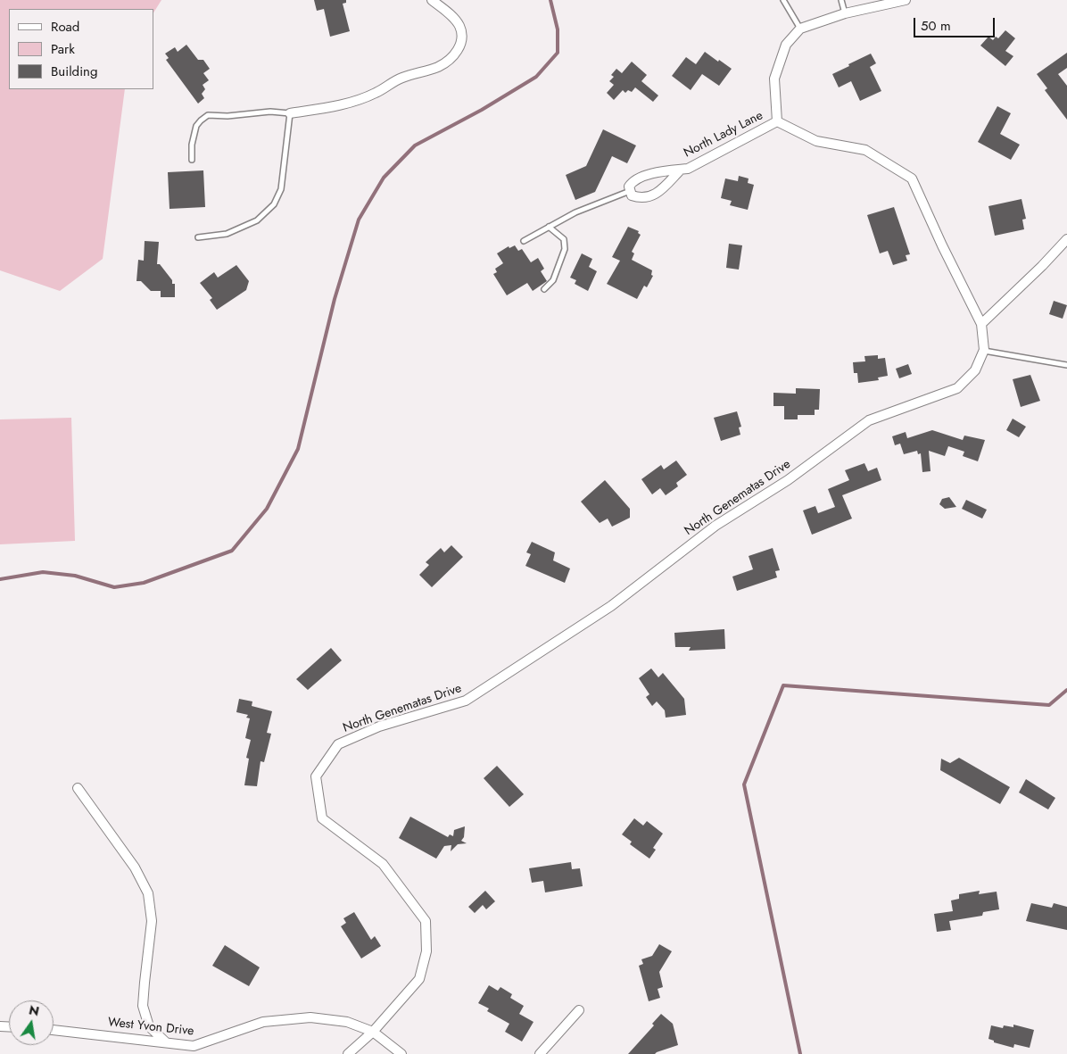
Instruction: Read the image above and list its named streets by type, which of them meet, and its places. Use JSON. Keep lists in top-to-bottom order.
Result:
{
  "streets": {
    "street": ["North Lady Lane", "North Genematas Drive", "West Yvon Drive"]
  },
  "crossings": [
    ["North Lady Lane", "North Genematas Drive"],
    ["North Genematas Drive", "West Yvon Drive"]
  ],
  "legend": ["Road", "Park", "Building"],
  "scale_bar": "50 m",
  "north": "top"
}
